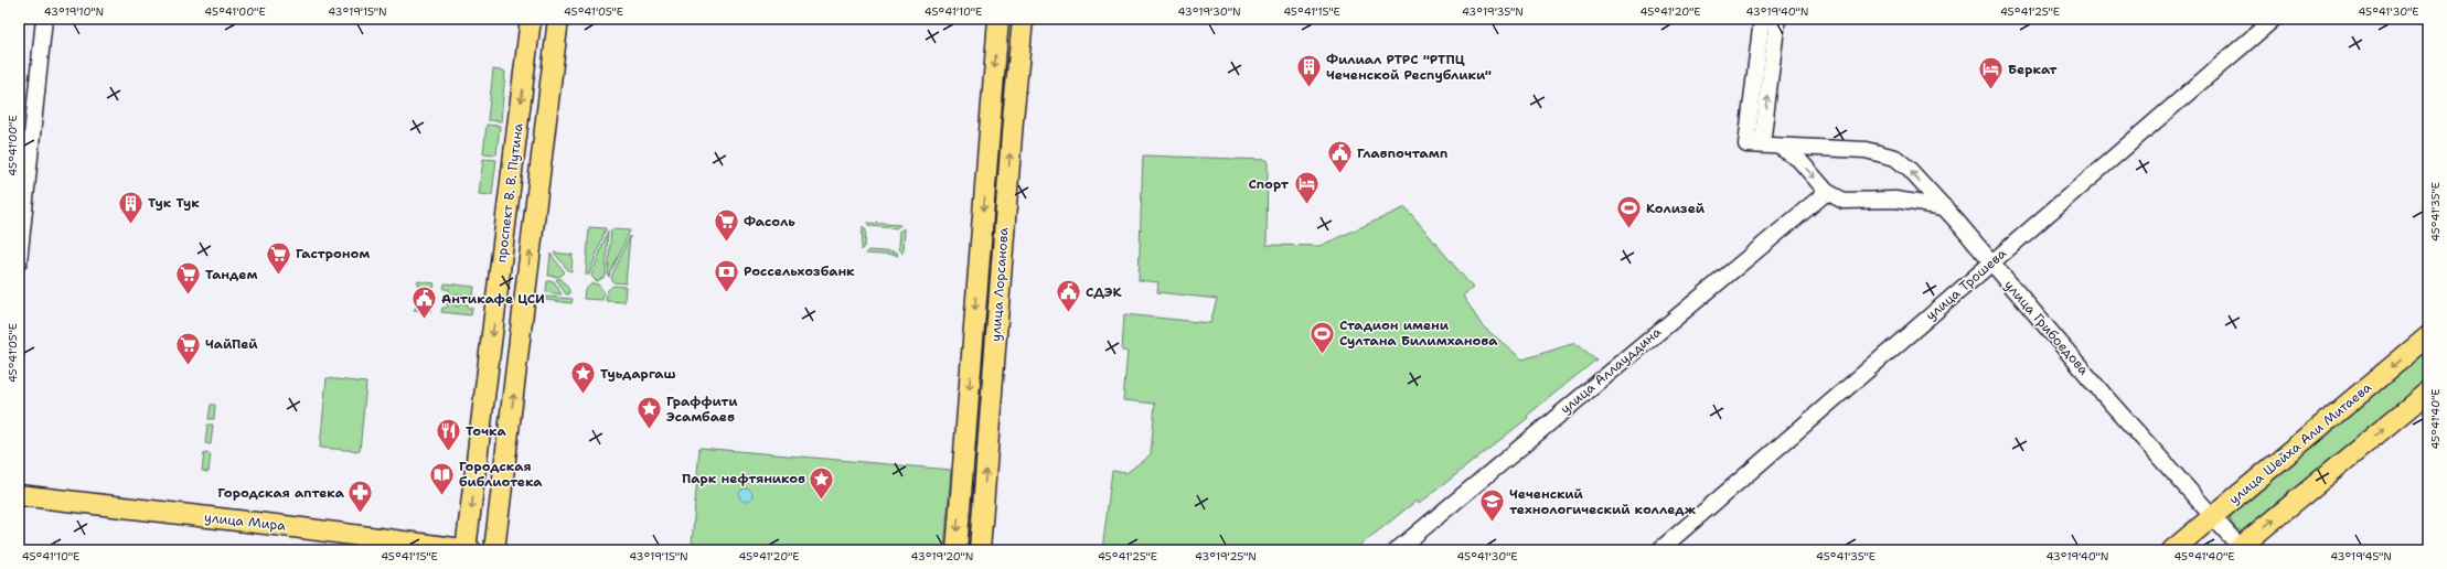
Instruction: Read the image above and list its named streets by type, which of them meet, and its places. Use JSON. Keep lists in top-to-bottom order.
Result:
{
  "streets": {
    "main road": [
      "проспект В. В. Путина",
      "улица Лорсанова",
      "улица Шейха Али Митаева",
      "улица Мира"
    ],
    "street": ["улица Трошева", "улица Грибоедова", "улица Аллауддина"]
  },
  "crossings": [
    ["проспект В. В. Путина", "улица Мира"],
    ["улица Трошева", "улица Грибоедова"],
    ["улица Грибоедова", "улица Шейха Али Митаева"]
  ],
  "places": {
    "building": ["Филиал РТРС \"РТПЦ Чеченской Республики\"", "Тук Тук"],
    "hotel": ["Беркат", "Спорт"],
    "public building": ["Главпочтамп", "СДЭК", "Антикафе ЦСИ"],
    "sports": ["Колизей", "Стадион имени Султана Билимханова"],
    "supermarket": [
      "Фасоль",
      "Гастроном",
      "Тандем",
      "ЧайПей"
    ],
    "bank": ["Россельхозбанк"],
    "place": ["Туьдаргаш", "Граффити Эсамбаев", "Парк нефтяников"],
    "restaurant": ["Точка"],
    "library": ["Городская библиотека"],
    "pharmacy": ["Городская аптека"],
    "school or university": ["Чеченский технологический колледж"]
  },
  "coordinates": [
    "43°19'10\"N",
    "45°41'00\"E",
    "43°19'15\"N",
    "45°41'05\"E",
    "45°41'10\"E",
    "43°19'30\"N",
    "45°41'15\"E",
    "43°19'35\"N",
    "45°41'20\"E",
    "43°19'40\"N",
    "45°41'25\"E",
    "45°41'30\"E",
    "45°41'35\"E",
    "45°41'40\"E",
    "43°19'20\"N",
    "43°19'25\"N",
    "43°19'45\"N"
  ]
}
